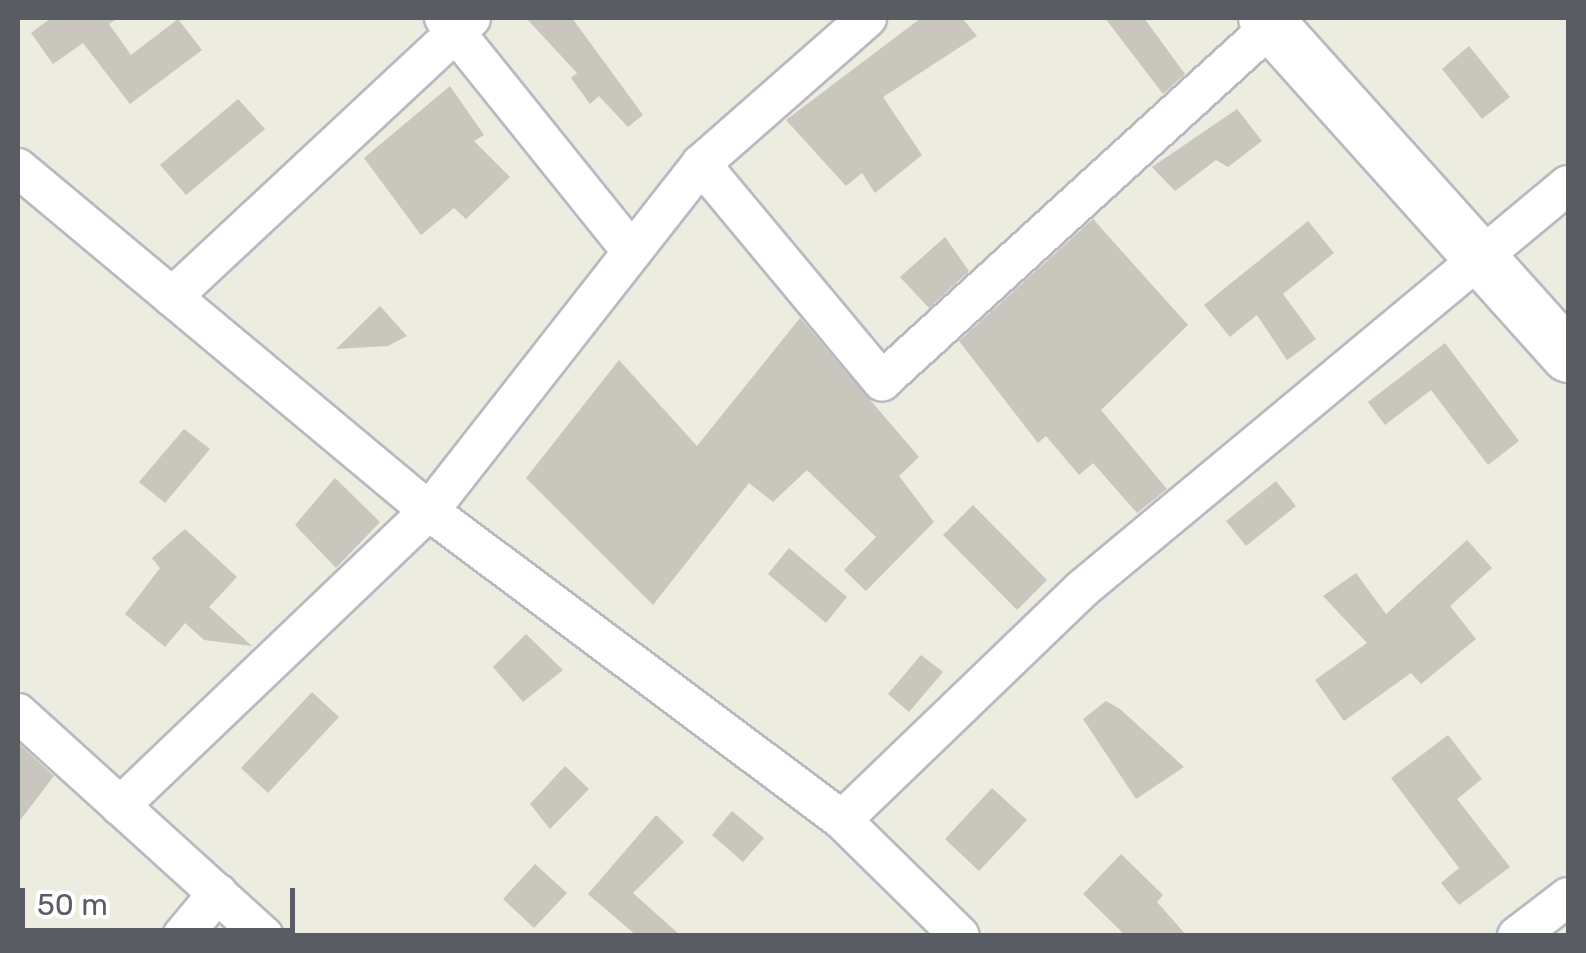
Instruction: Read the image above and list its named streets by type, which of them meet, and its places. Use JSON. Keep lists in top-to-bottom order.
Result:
{
  "scale_bar": "50 m"
}
